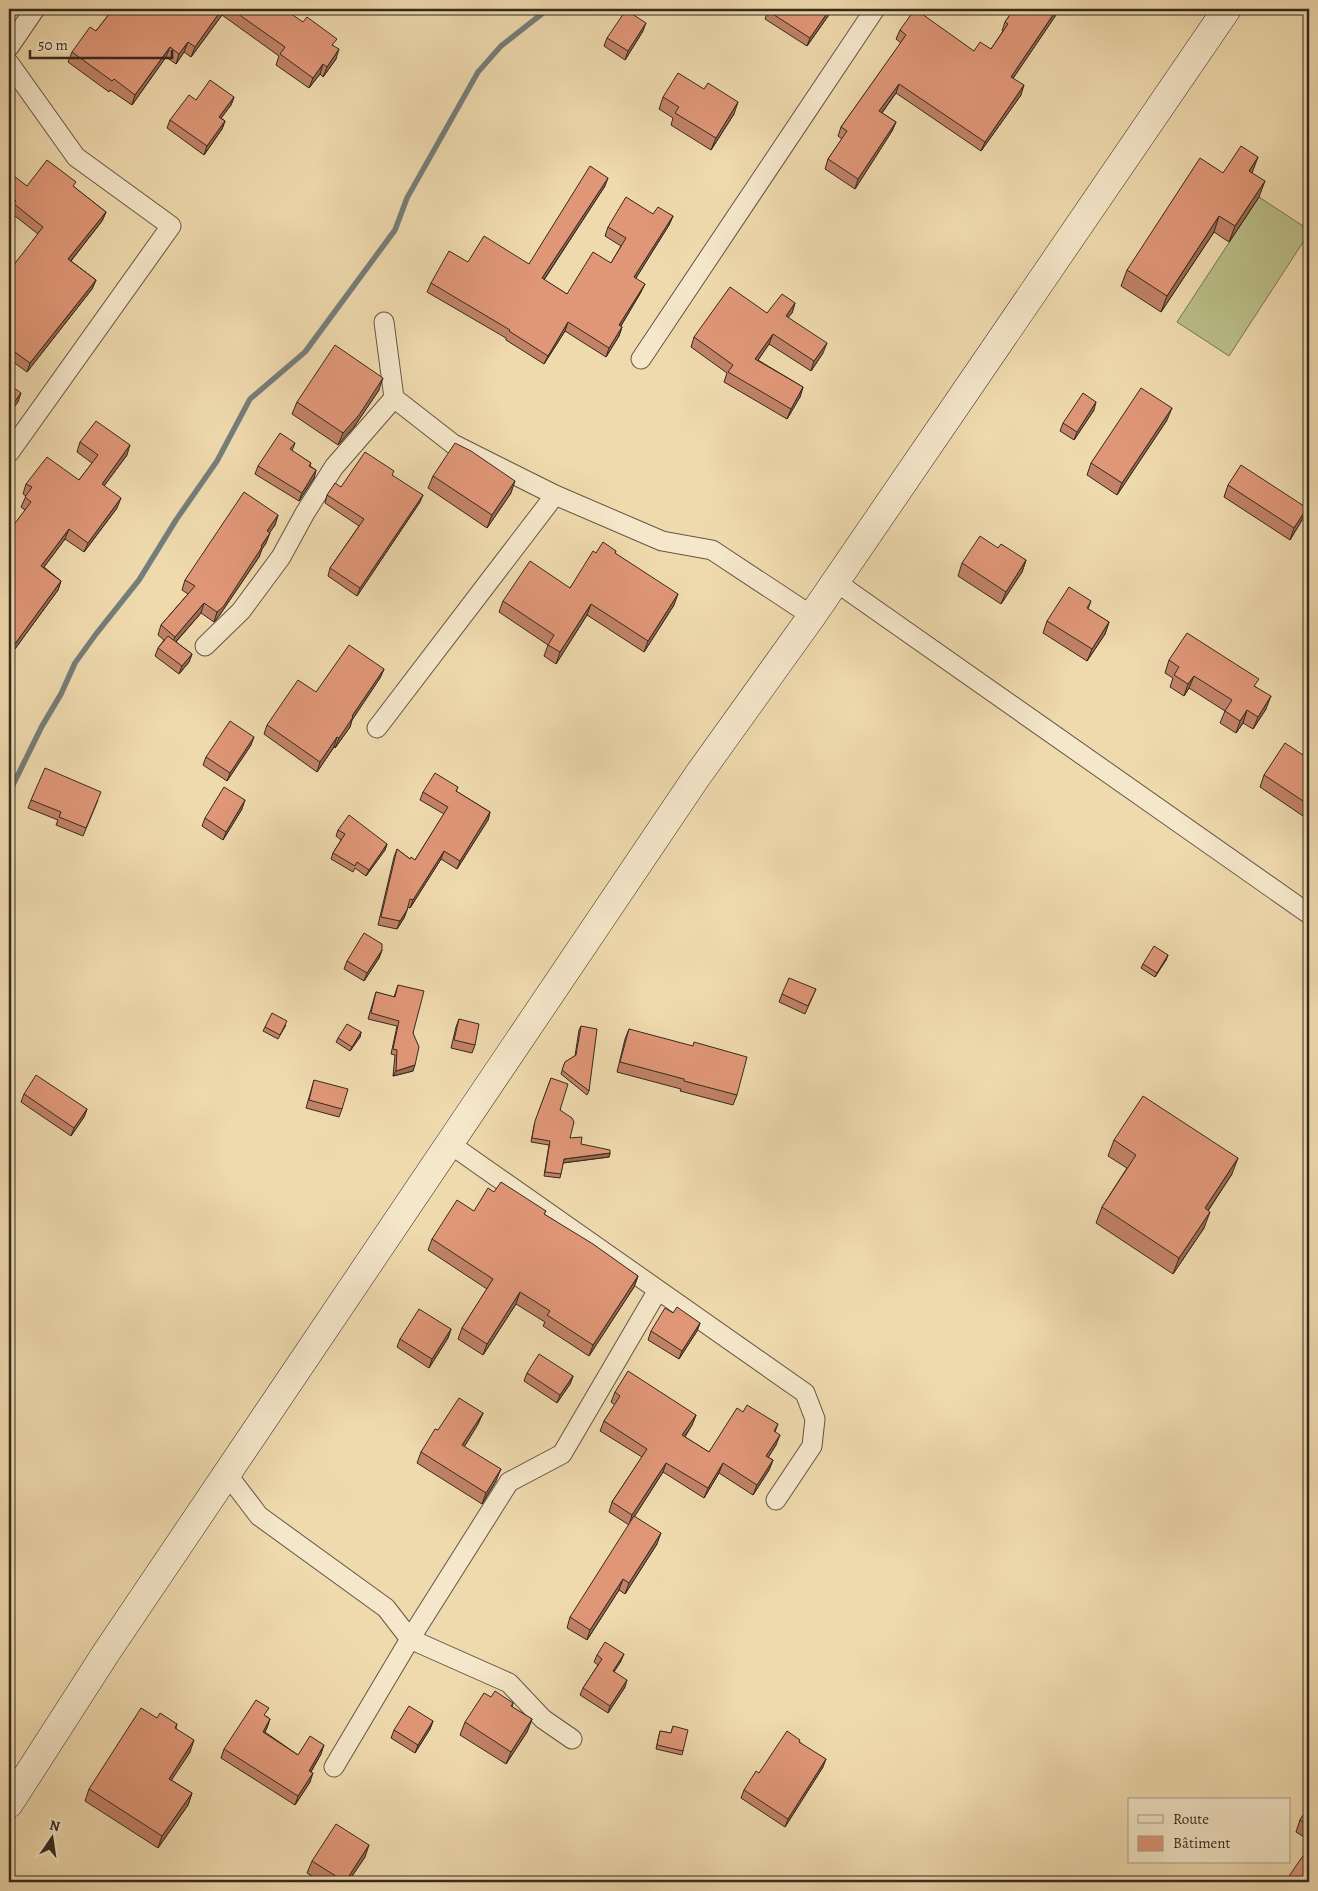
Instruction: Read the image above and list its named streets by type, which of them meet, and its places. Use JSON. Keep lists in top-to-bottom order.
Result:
{
  "legend": ["Route", "Bâtiment"],
  "scale_bar": "50 m",
  "north": "top"
}
